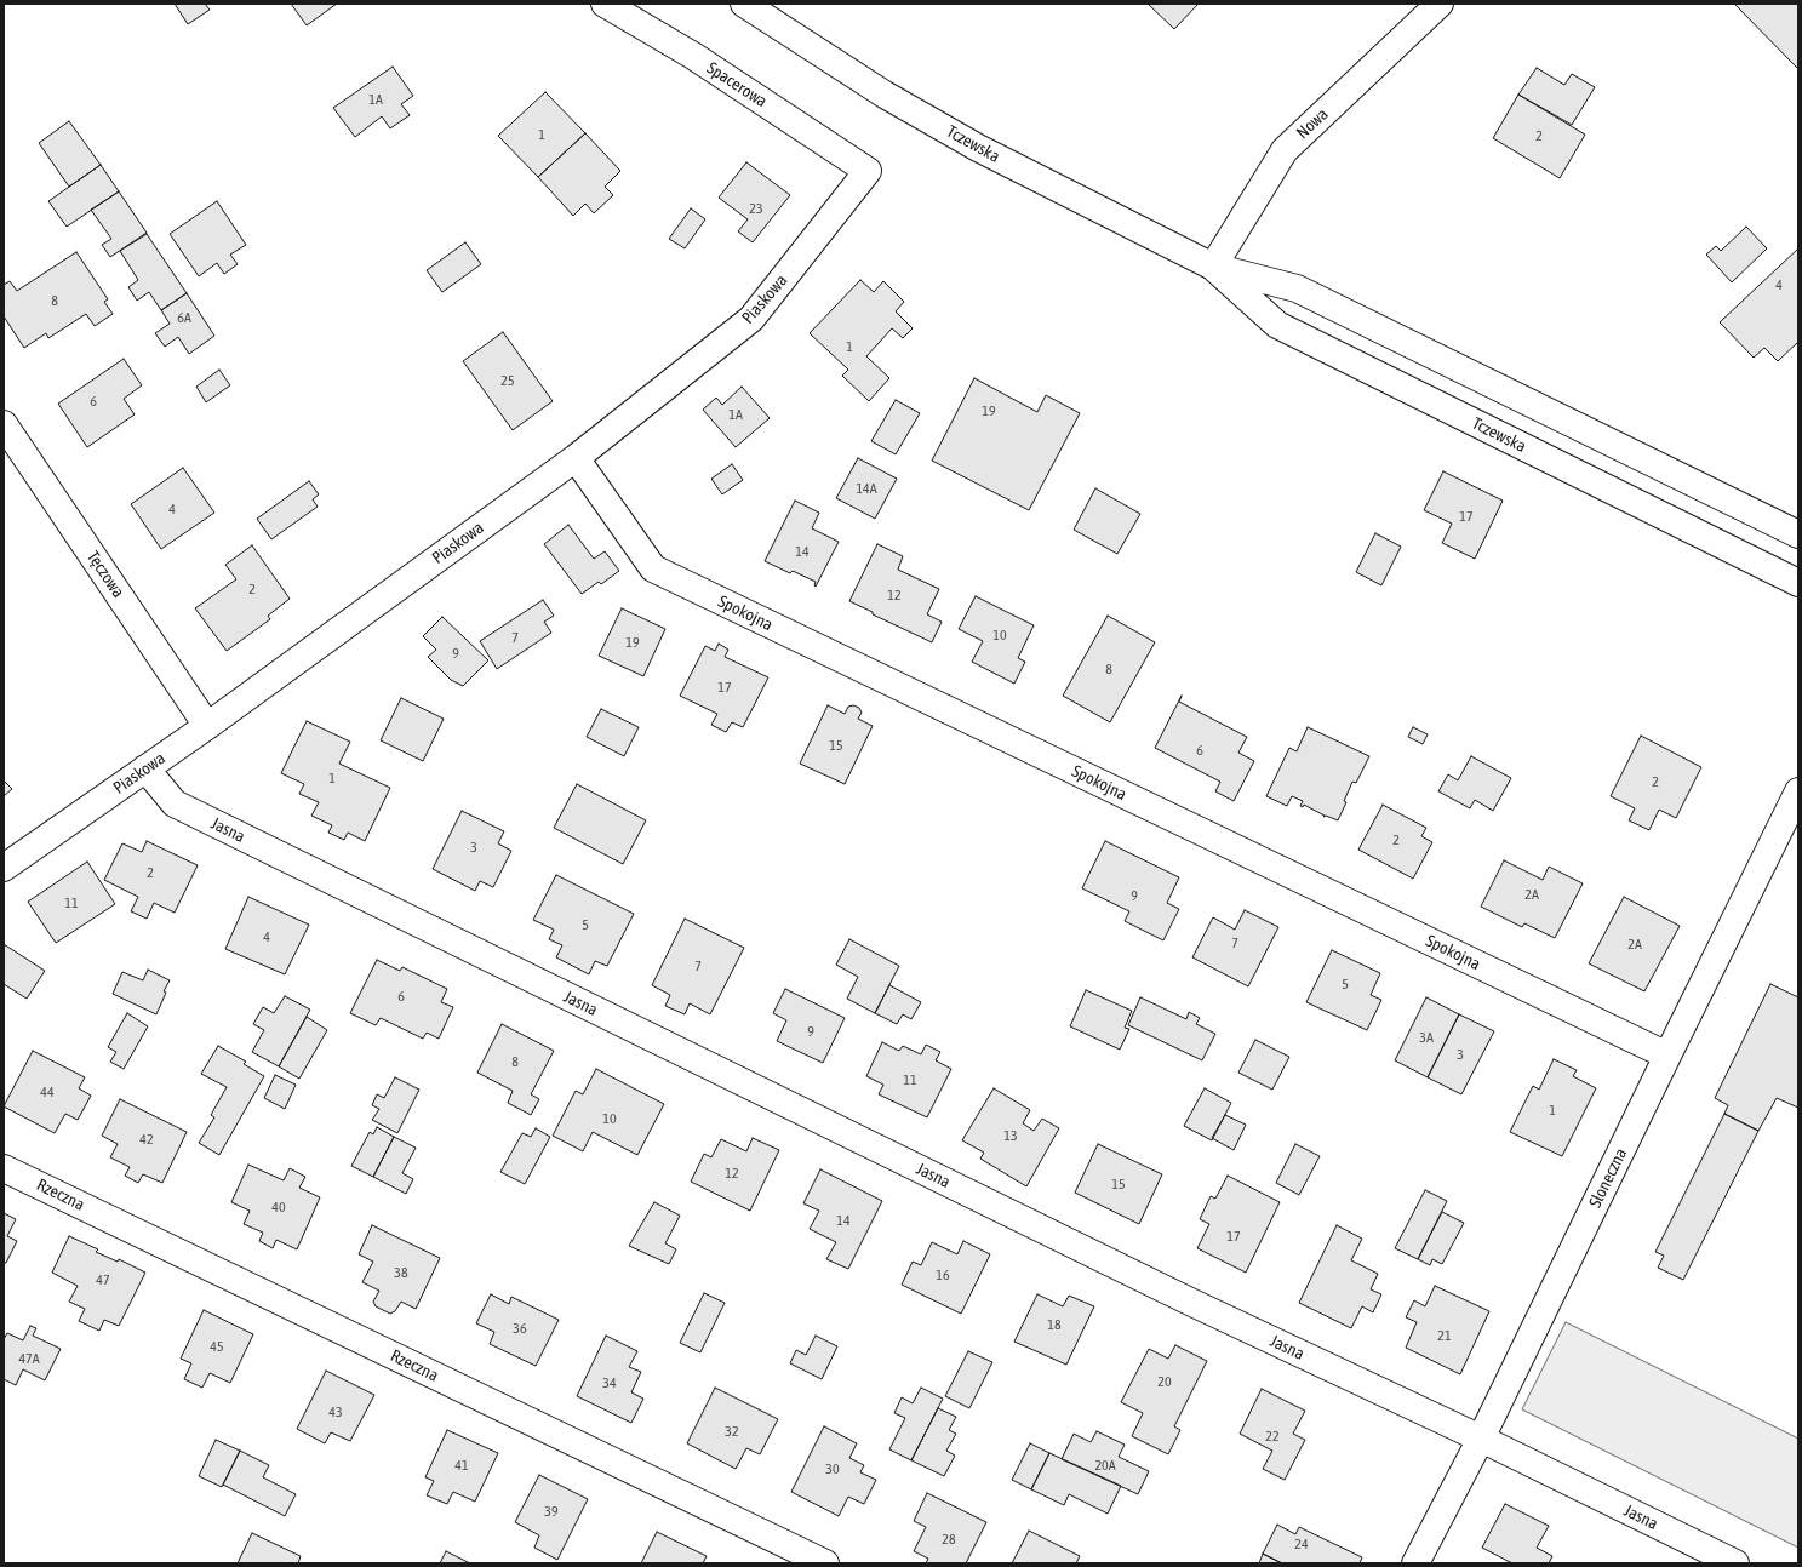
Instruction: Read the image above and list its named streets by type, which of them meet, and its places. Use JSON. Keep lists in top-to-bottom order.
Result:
{
  "streets": {
    "street": [
      "Spacerowa",
      "Nowa",
      "Tczewska",
      "Piaskowa",
      "Tęczowa",
      "Spokojna",
      "Jasna",
      "Słoneczna",
      "Rzeczna"
    ]
  },
  "crossings": [
    ["Spacerowa", "Piaskowa"],
    ["Nowa", "Tczewska"],
    ["Piaskowa", "Tęczowa"],
    ["Piaskowa", "Spokojna"],
    ["Piaskowa", "Jasna"],
    ["Spokojna", "Słoneczna"],
    ["Jasna", "Słoneczna"]
  ],
  "house_numbers": [
    "1A",
    "1",
    "2",
    "23",
    "4",
    "8",
    "6A",
    "1",
    "25",
    "6",
    "19",
    "1A",
    "14A",
    "4",
    "17",
    "14",
    "2",
    "12",
    "10",
    "7",
    "19",
    "9",
    "8",
    "17",
    "15",
    "6",
    "1",
    "2",
    "2",
    "3",
    "2",
    "2A",
    "9",
    "11",
    "5",
    "4",
    "7",
    "2A",
    "7",
    "5",
    "6",
    "9",
    "3A",
    "3",
    "8",
    "11",
    "44",
    "1",
    "10",
    "13",
    "42",
    "12",
    "15",
    "40",
    "14",
    "17",
    "38",
    "16",
    "47",
    "18",
    "36",
    "21",
    "45",
    "47A",
    "20",
    "34",
    "43",
    "32",
    "22",
    "41",
    "20A",
    "30",
    "39",
    "28",
    "24"
  ]
}
